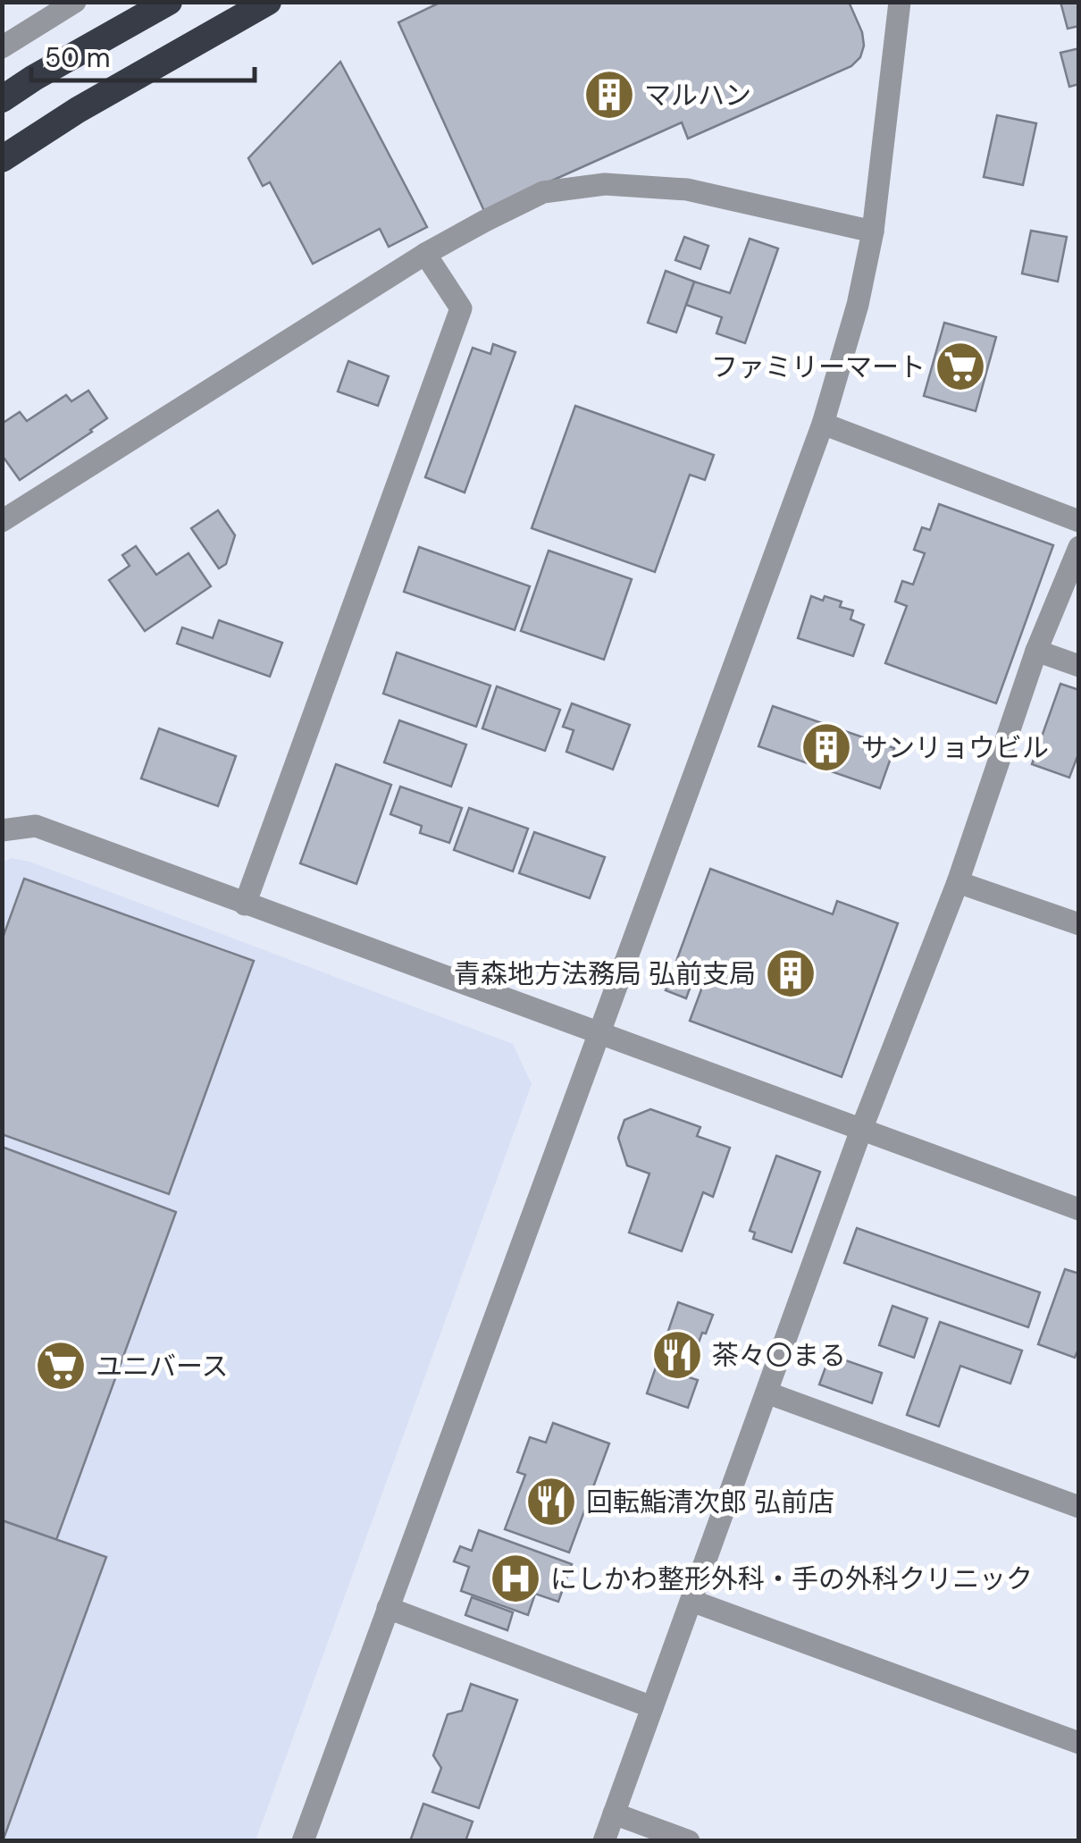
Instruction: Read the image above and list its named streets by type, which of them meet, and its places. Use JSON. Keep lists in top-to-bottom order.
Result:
{
  "places": {
    "building": ["マルハン", "サンリョウビル", "青森地方法務局 弘前支局"],
    "supermarket": ["ファミリーマート", "ユニバース"],
    "restaurant": ["茶々〇まる", "回転鮨清次郎 弘前店"],
    "hospital": ["にしかわ整形外科・手の外科クリニック"]
  },
  "scale_bar": "50 m"
}
